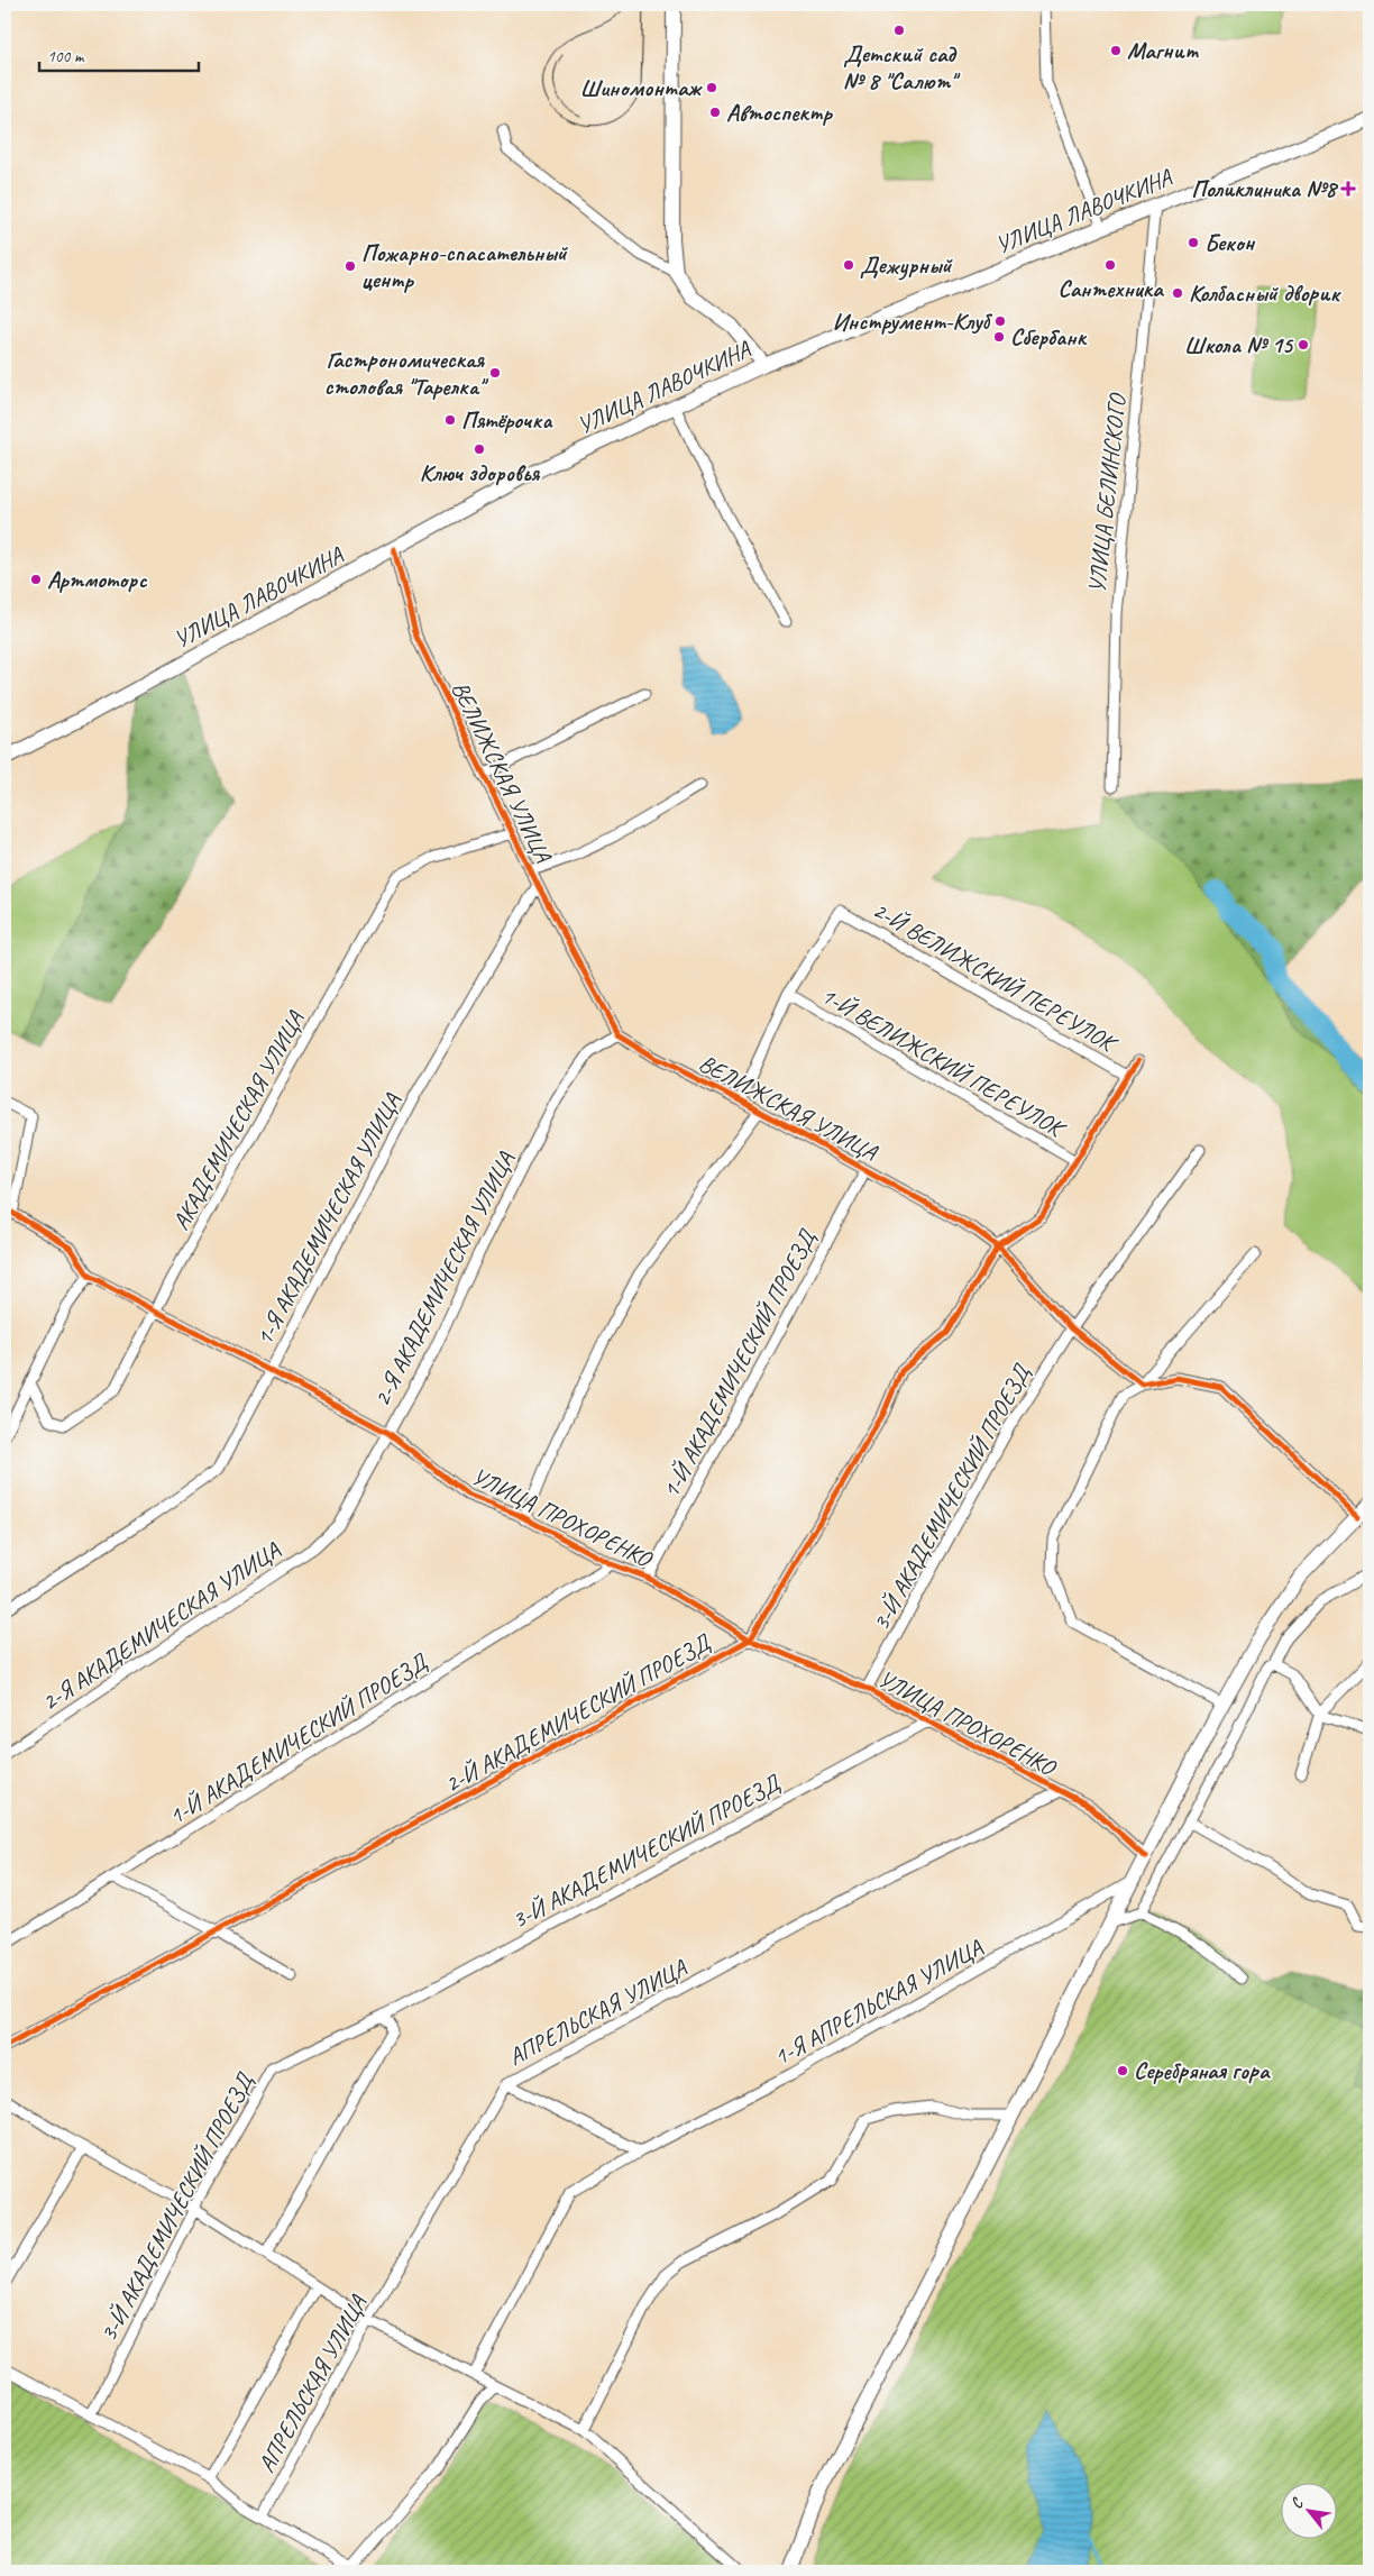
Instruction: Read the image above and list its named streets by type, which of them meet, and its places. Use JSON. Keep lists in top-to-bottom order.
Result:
{
  "streets": {
    "main road": ["УЛИЦА ЛАВОЧКИНА"],
    "street": [
      "УЛИЦА БЕЛИНСКОГО",
      "ВЕЛИЖСКАЯ УЛИЦА",
      "2-Й ВЕЛИЖСКИЙ ПЕРЕУЛОК",
      "1-Й ВЕЛИЖСКИЙ ПЕРЕУЛОК",
      "АКАДЕМИЧЕСКАЯ УЛИЦА",
      "1-Я АКАДЕМИЧЕСКАЯ УЛИЦА",
      "2-Я АКАДЕМИЧЕСКАЯ УЛИЦА",
      "1-Й АКАДЕМИЧЕСКИЙ ПРОЕЗД",
      "3-Й АКАДЕМИЧЕСКИЙ ПРОЕЗД",
      "УЛИЦА ПРОХОРЕНКО",
      "2-Й АКАДЕМИЧЕСКИЙ ПРОЕЗД",
      "1-Я АПРЕЛЬСКАЯ УЛИЦА",
      "АПРЕЛЬСКАЯ УЛИЦА"
    ]
  },
  "crossings": [
    ["УЛИЦА ЛАВОЧКИНА", "УЛИЦА БЕЛИНСКОГО"],
    ["УЛИЦА ЛАВОЧКИНА", "ВЕЛИЖСКАЯ УЛИЦА"],
    ["ВЕЛИЖСКАЯ УЛИЦА", "АКАДЕМИЧЕСКАЯ УЛИЦА"],
    ["ВЕЛИЖСКАЯ УЛИЦА", "1-Я АКАДЕМИЧЕСКАЯ УЛИЦА"],
    ["ВЕЛИЖСКАЯ УЛИЦА", "2-Я АКАДЕМИЧЕСКАЯ УЛИЦА"],
    ["ВЕЛИЖСКАЯ УЛИЦА", "1-Й АКАДЕМИЧЕСКИЙ ПРОЕЗД"],
    ["ВЕЛИЖСКАЯ УЛИЦА", "3-Й АКАДЕМИЧЕСКИЙ ПРОЕЗД"],
    ["2-Й ВЕЛИЖСКИЙ ПЕРЕУЛОК", "1-Й ВЕЛИЖСКИЙ ПЕРЕУЛОК"],
    ["АКАДЕМИЧЕСКАЯ УЛИЦА", "УЛИЦА ПРОХОРЕНКО"],
    ["1-Я АКАДЕМИЧЕСКАЯ УЛИЦА", "УЛИЦА ПРОХОРЕНКО"],
    ["2-Я АКАДЕМИЧЕСКАЯ УЛИЦА", "УЛИЦА ПРОХОРЕНКО"],
    ["1-Й АКАДЕМИЧЕСКИЙ ПРОЕЗД", "УЛИЦА ПРОХОРЕНКО"],
    ["3-Й АКАДЕМИЧЕСКИЙ ПРОЕЗД", "УЛИЦА ПРОХОРЕНКО"],
    ["УЛИЦА ПРОХОРЕНКО", "2-Й АКАДЕМИЧЕСКИЙ ПРОЕЗД"],
    ["УЛИЦА ПРОХОРЕНКО", "АПРЕЛЬСКАЯ УЛИЦА"]
  ],
  "places": {
    "other": [
      "Детский сад № 8 \"Салют\"",
      "Магнит",
      "Шиномонтаж",
      "Автоспектр",
      "Бекон",
      "Дежурный",
      "Сантехника",
      "Пожарно-спасательный центр",
      "Колбасный дворик",
      "Инструмент-Клуб",
      "Сбербанк",
      "Школа № 15",
      "Гастрономическая столовая \"Тарелка\"",
      "Пятёрочка",
      "Ключ здоровья",
      "Артмоторс",
      "Серебряная гора"
    ],
    "health": ["Поликлиника №8"]
  },
  "scale_bar": "100 m",
  "north": "top left"
}
